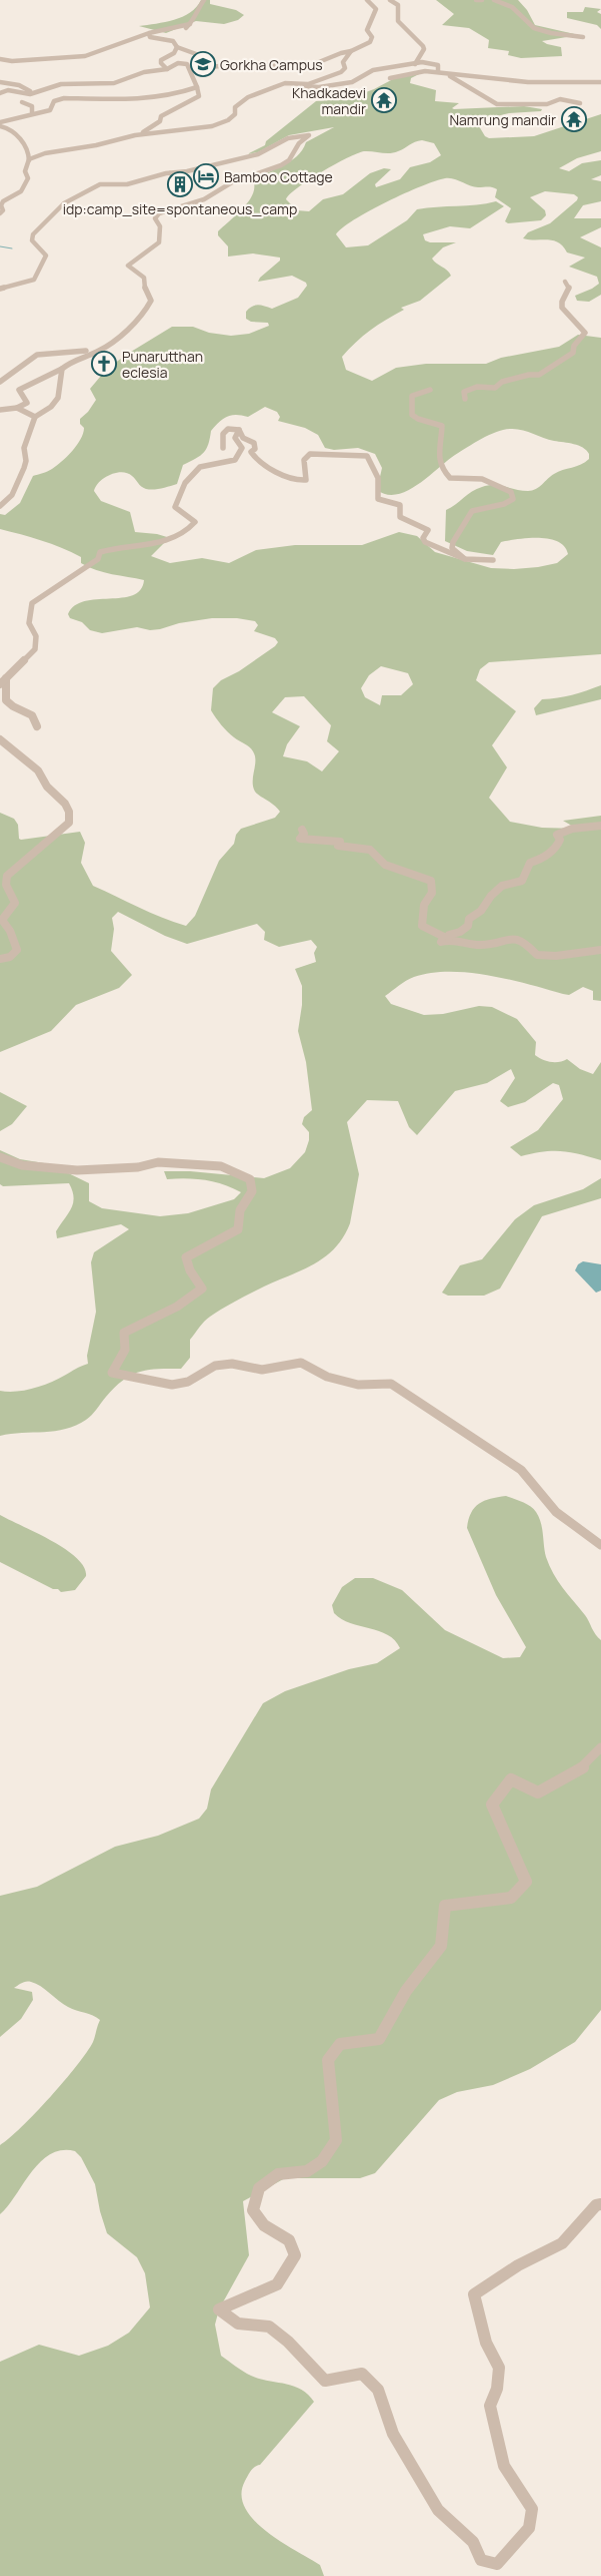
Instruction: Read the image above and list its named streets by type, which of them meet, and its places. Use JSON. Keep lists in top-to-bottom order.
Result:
{
  "places": {
    "school or university": ["Gorkha Campus"],
    "temple": ["Khadkadevi mandir", "Namrung mandir"],
    "hotel": ["Bamboo Cottage"],
    "building": ["idp:camp_site=spontaneous_camp"],
    "church": ["Punarutthan eclesia"]
  }
}
